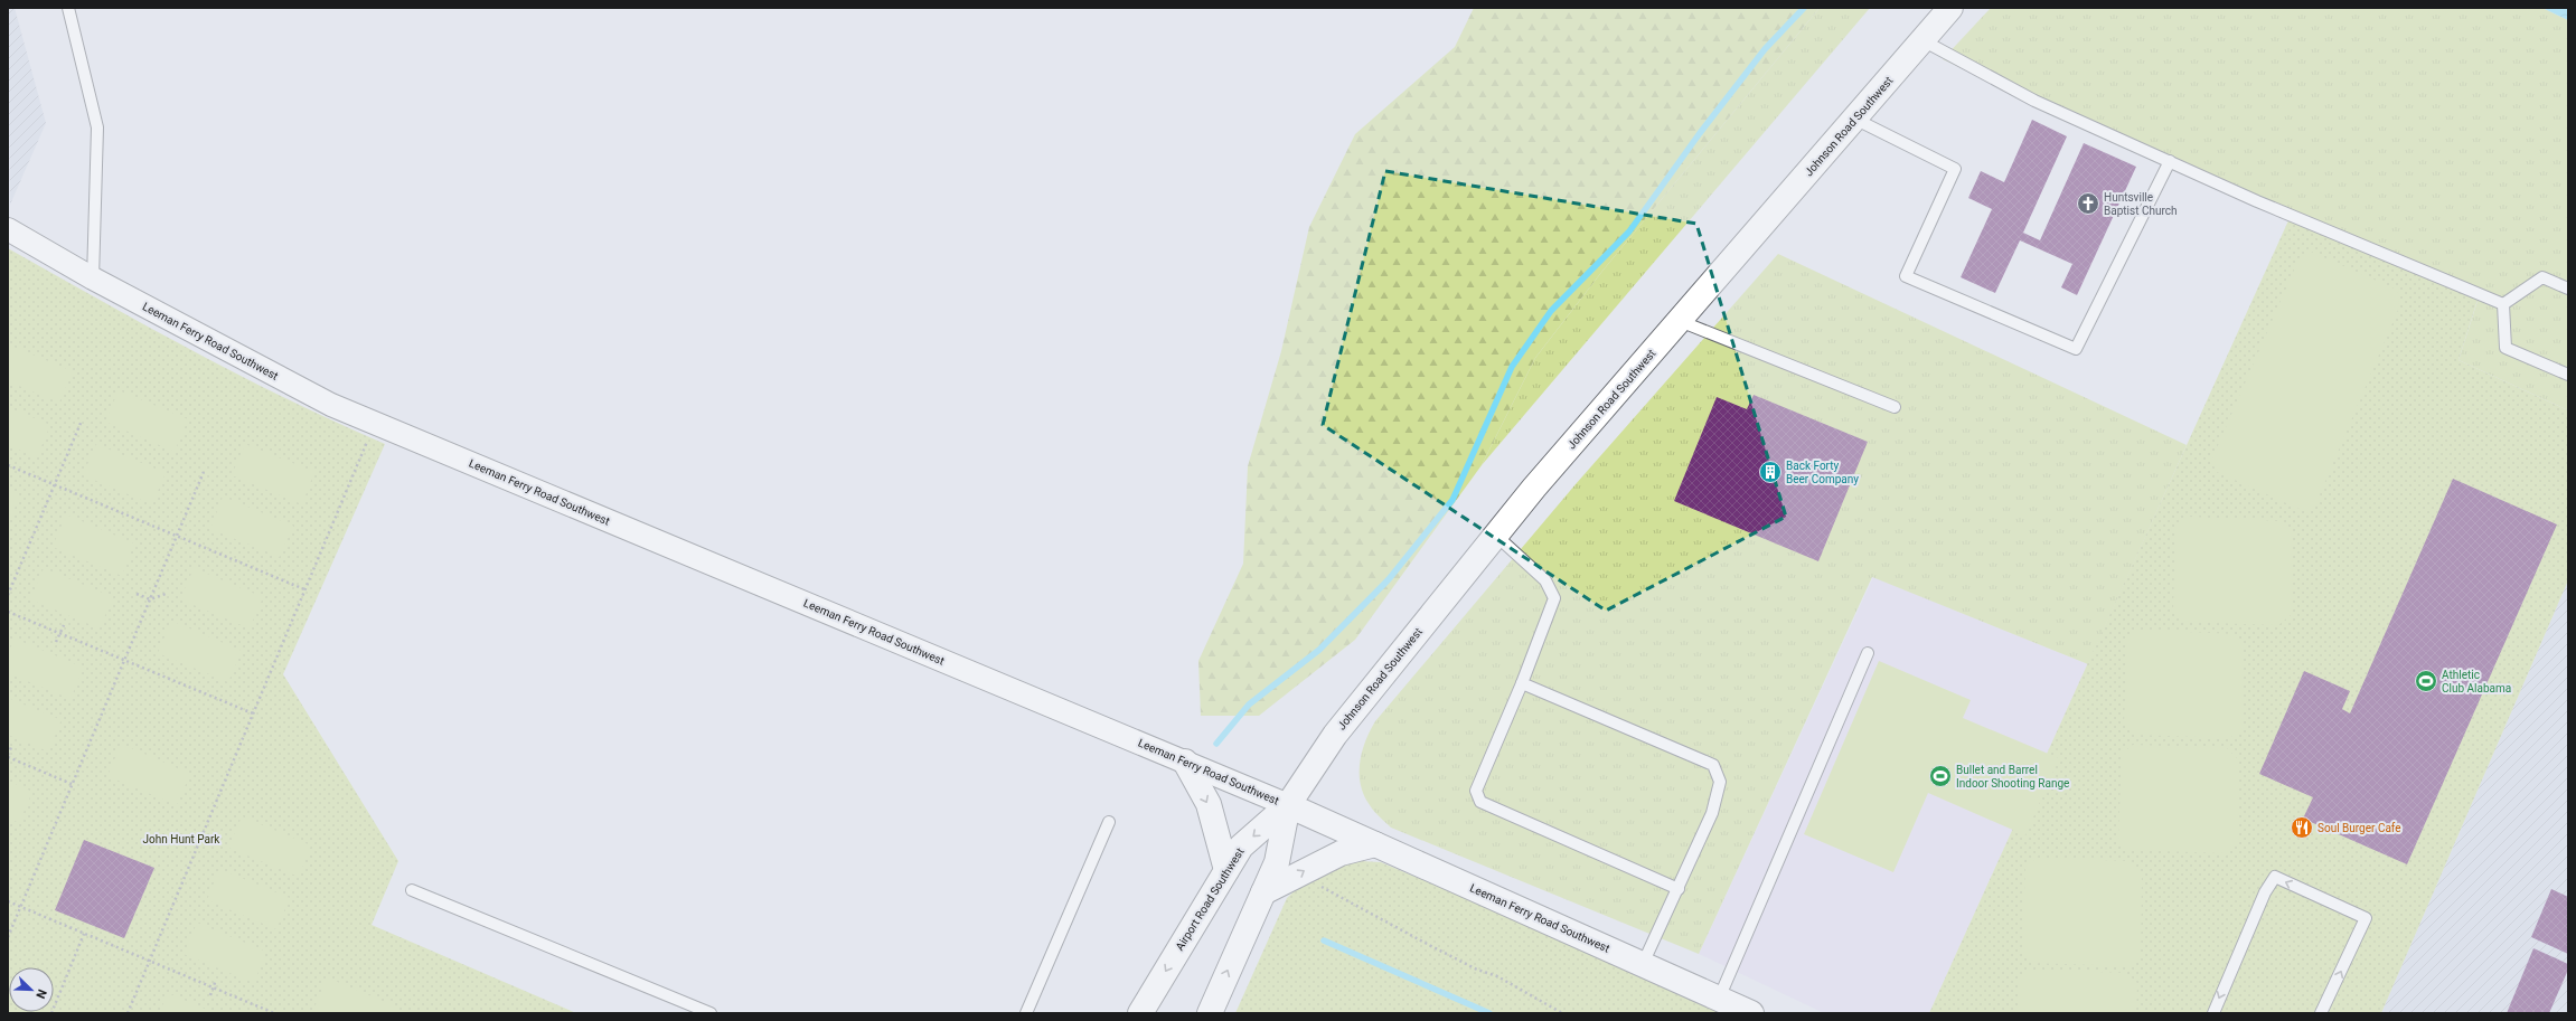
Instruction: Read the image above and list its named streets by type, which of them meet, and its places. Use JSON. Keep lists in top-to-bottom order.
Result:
{
  "streets": {
    "street": ["Johnson Road Southwest", "Leeman Ferry Road Southwest", "Airport Road Southwest"]
  },
  "crossings": [
    ["Johnson Road Southwest", "Leeman Ferry Road Southwest"],
    ["Johnson Road Southwest", "Airport Road Southwest"],
    ["Leeman Ferry Road Southwest", "Airport Road Southwest"]
  ],
  "parks": ["John Hunt Park"],
  "places": {
    "church": ["Huntsville Baptist Church"],
    "building": ["Back Forty Beer Company"],
    "sports": ["Athletic Club Alabama", "Bullet and Barrel Indoor Shooting Range"],
    "restaurant": ["Soul Burger Cafe"]
  },
  "north": "bottom right"
}
